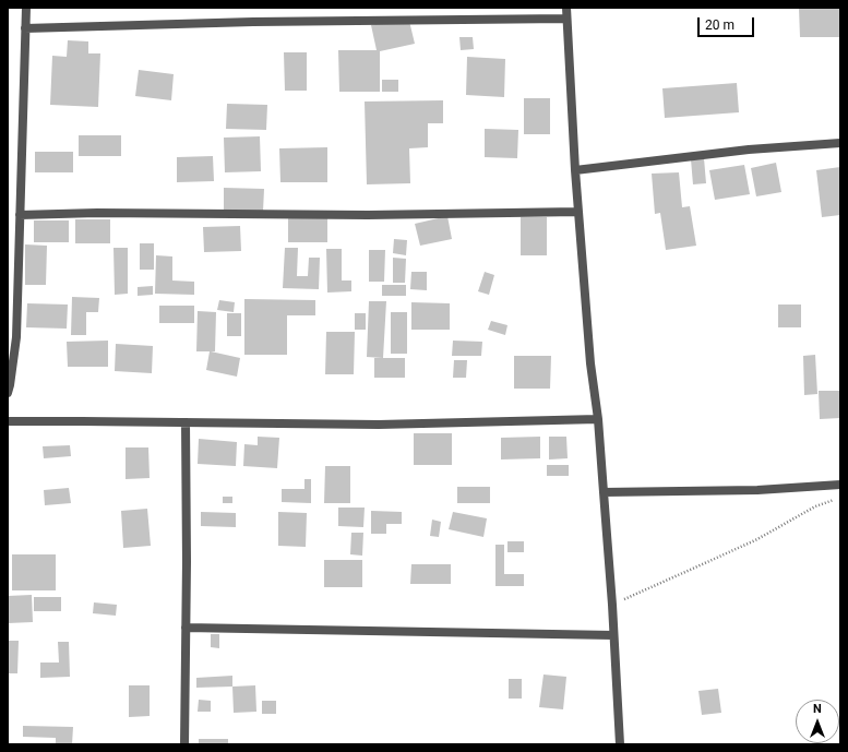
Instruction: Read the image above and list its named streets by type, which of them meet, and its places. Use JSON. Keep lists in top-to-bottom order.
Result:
{
  "scale_bar": "20 m",
  "north": "top"
}
